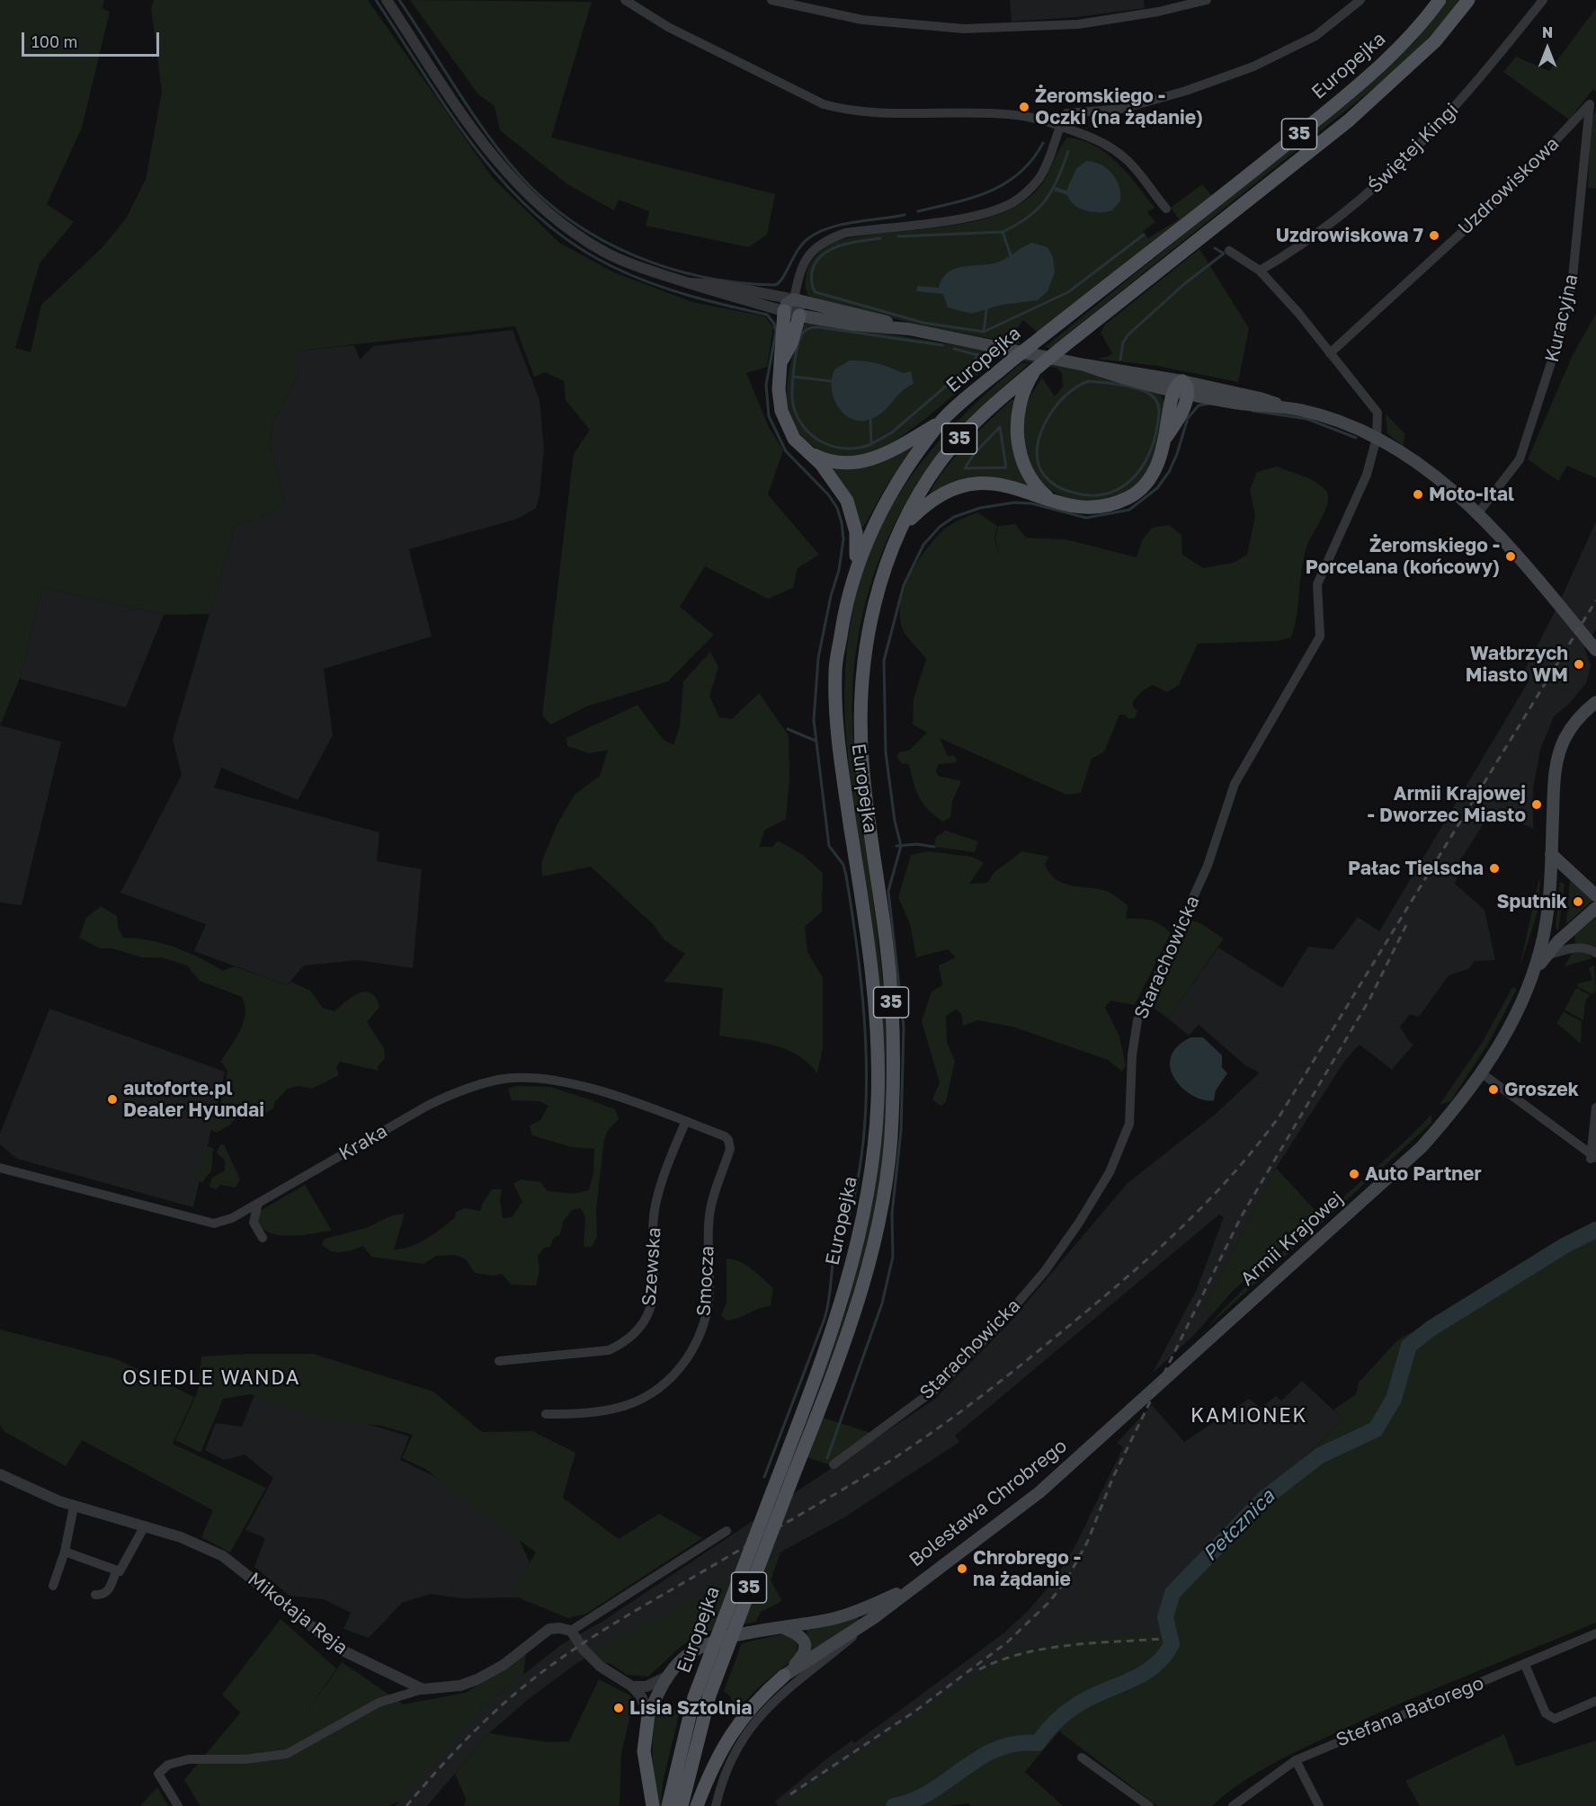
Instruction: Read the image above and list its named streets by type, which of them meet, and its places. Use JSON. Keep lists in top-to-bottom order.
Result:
{
  "streets": {
    "main road": [
      "Europejka",
      "35",
      "Armii Krajowej",
      "Bolesława Chrobrego"
    ],
    "street": [
      "Świętej Kingi",
      "Uzdrowiskowa",
      "Kuracyjna",
      "Starachowicka",
      "Kraka",
      "Szewska",
      "Smocza",
      "Mikołaja Reja",
      "Stefana Batorego"
    ]
  },
  "crossings": [
    ["Świętej Kingi", "Starachowicka"],
    ["Uzdrowiskowa", "Kuracyjna"],
    ["Uzdrowiskowa", "Starachowicka"],
    ["Kraka", "Szewska"],
    ["Kraka", "Smocza"],
    ["Armii Krajowej", "Bolesława Chrobrego"]
  ],
  "districts": ["OSIEDLE WANDA", "KAMIONEK"],
  "water": ["Pełcznica"],
  "places": [
    "Żeromskiego - Oczki (na żądanie)",
    "Uzdrowiskowa 7",
    "Moto-Ital",
    "Żeromskiego - Porcelana (końcowy)",
    "Wałbrzych Miasto WM",
    "Armii Krajowej - Dworzec Miasto",
    "Pałac Tielscha",
    "Sputnik",
    "Groszek",
    "autoforte.pl Dealer Hyundai",
    "Auto Partner",
    "Chrobrego - na żądanie",
    "Lisia Sztolnia"
  ],
  "scale_bar": "100 m",
  "north": "top"
}
